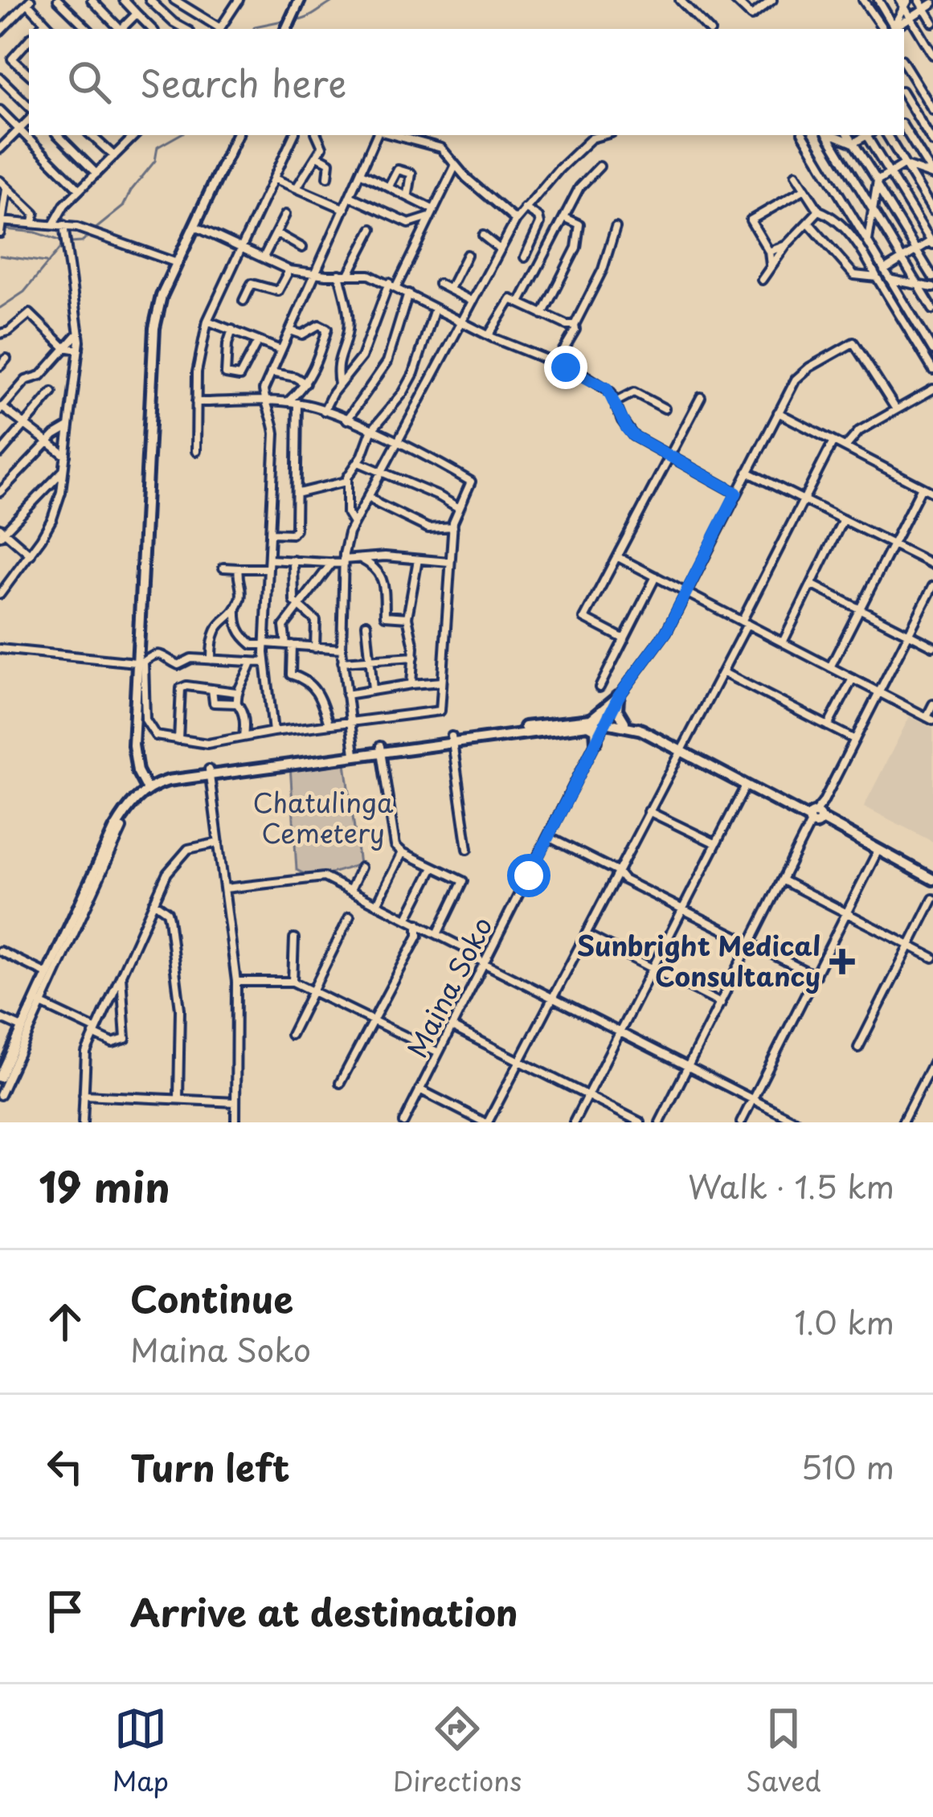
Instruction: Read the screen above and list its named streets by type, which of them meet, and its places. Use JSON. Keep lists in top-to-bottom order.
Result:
{
  "streets": {
    "street": ["Maina Soko"]
  },
  "parks": ["Chatulinga Cemetery"],
  "places": {
    "health": ["Sunbright Medical Consultancy"]
  },
  "page": {
    "search": "Search here",
    "heading": ["19 min", "Walk · 1.5 km"],
    "list": [
      ["Continue", "Maina Soko", "1.0 km"],
      ["Turn left", "510 m"],
      "Arrive at destination"
    ],
    "nav": ["Map", "Directions", "Saved"]
  }
}
